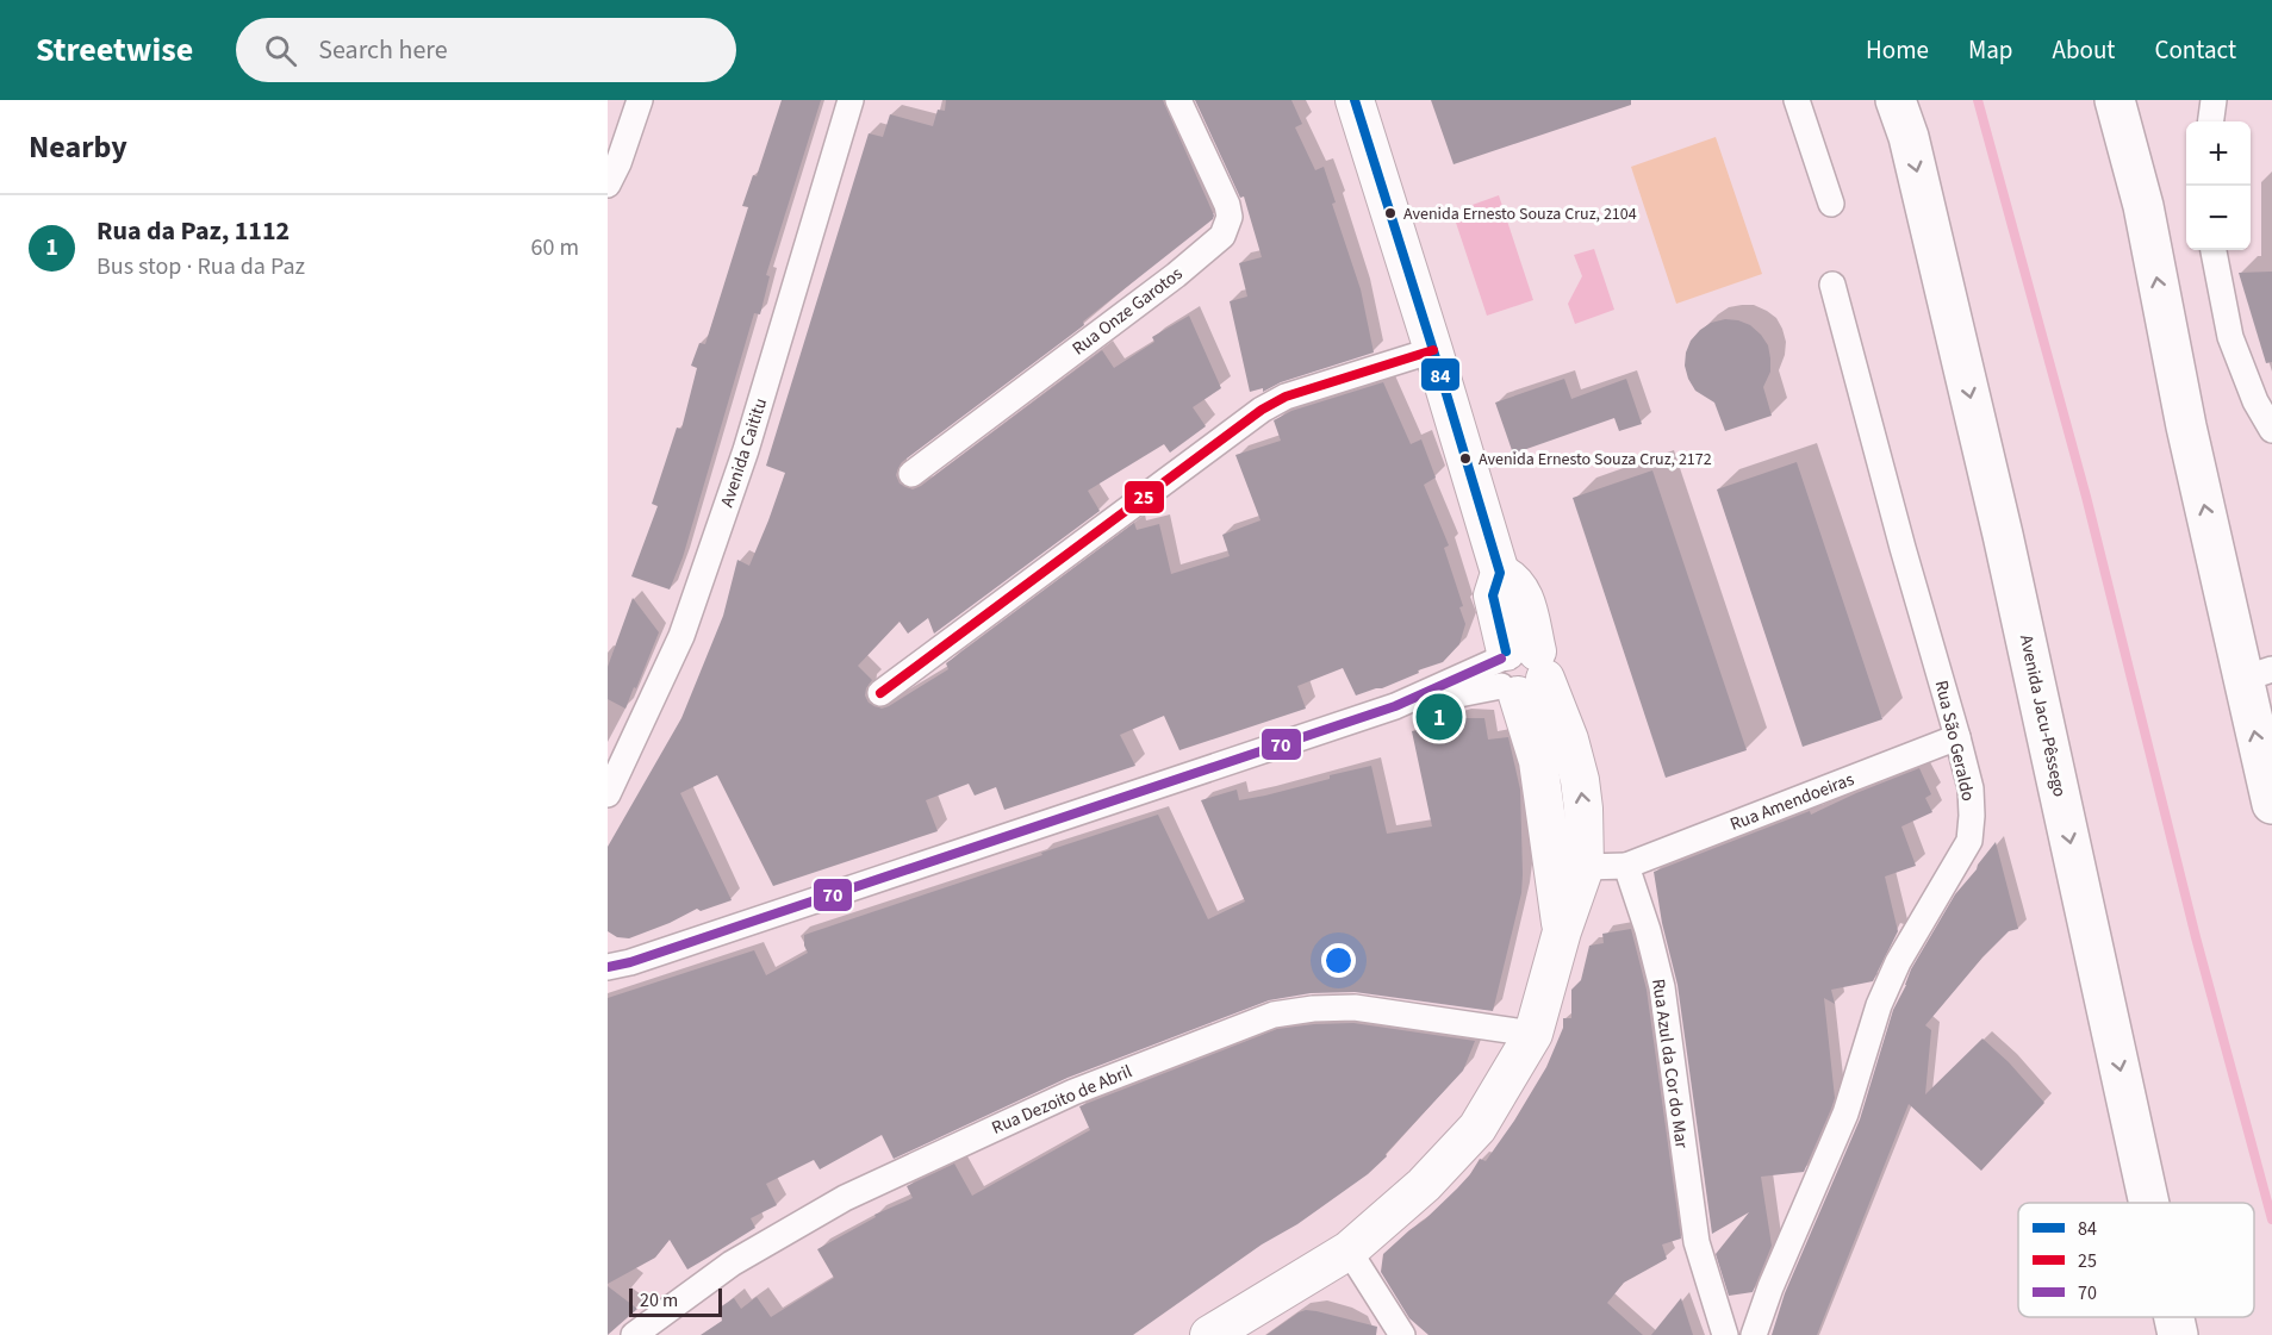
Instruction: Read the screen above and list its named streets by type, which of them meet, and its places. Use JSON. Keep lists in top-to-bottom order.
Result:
{
  "streets": {
    "highway": ["Avenida Jacu-Pêssego"],
    "street": [
      "Rua Onze Garotos",
      "Avenida Caititu",
      "Rua São Geraldo",
      "Rua Amendoeiras",
      "Rua Azul da Cor do Mar",
      "Rua Dezoito de Abril"
    ]
  },
  "crossings": [
    ["Rua São Geraldo", "Rua Amendoeiras"],
    ["Rua Amendoeiras", "Rua Azul da Cor do Mar"]
  ],
  "places": ["Avenida Ernesto Souza Cruz, 2104", "Avenida Ernesto Souza Cruz, 2172"],
  "lines": ["transit line 84", "transit line 25", "transit line 70"],
  "legend": ["84", "25", "70"],
  "scale_bar": "20 m",
  "page": {
    "header": "Streetwise",
    "search": "Search here",
    "nav": [
      "Home",
      "Map",
      "About",
      "Contact"
    ],
    "heading": "Nearby",
    "map_buttons": ["+", "−"],
    "list": [
      {
        "mark": "1",
        "name": "Rua da Paz, 1112",
        "note": "Bus stop · Rua da Paz",
        "value": "60 m"
      }
    ],
    "pins": "1",
    "scale": "20 m"
  }
}
